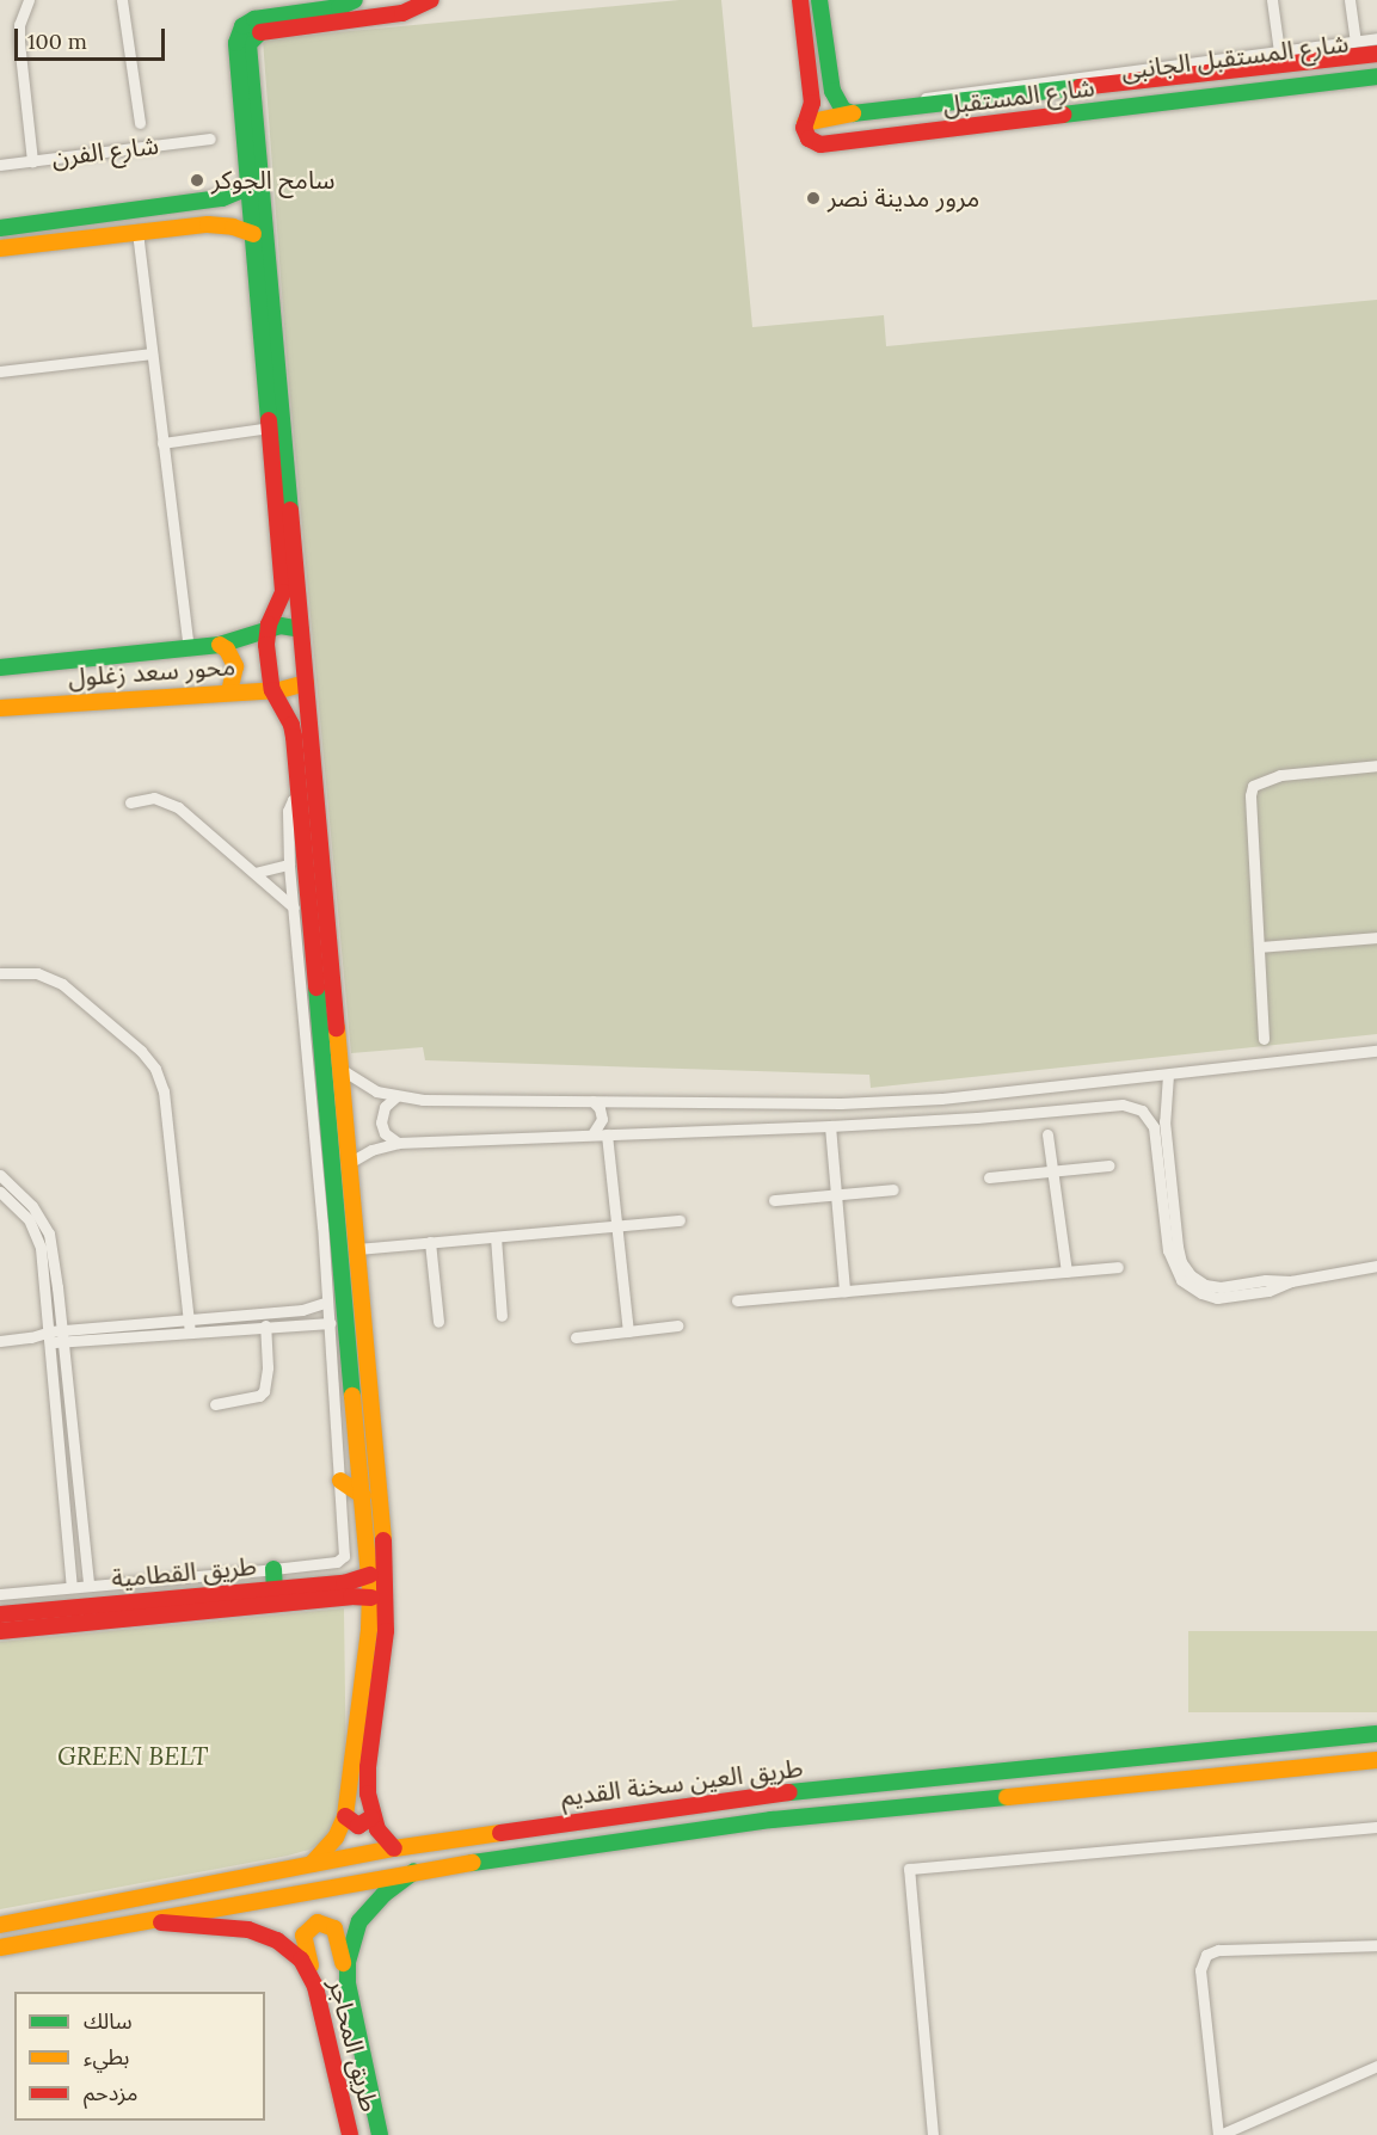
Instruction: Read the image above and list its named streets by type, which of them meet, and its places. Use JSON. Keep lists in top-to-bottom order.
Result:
{
  "streets": {
    "main road": [
      "شارع المستقبل",
      "محور سعد زغلول",
      "طريق القطامية",
      "طريق العين سخنة القديم",
      "طريق المحاجر"
    ],
    "street": ["شارع المستقبل الجانبى", "شارع الفرن"]
  },
  "crossings": [
    ["شارع المستقبل الجانبى", "شارع المستقبل"],
    ["طريق العين سخنة القديم", "طريق المحاجر"]
  ],
  "parks": ["GREEN BELT"],
  "places": ["سامح الجوكر", "مرور مدينة نصر"],
  "legend": ["سالك", "بطيء", "مزدحم"],
  "scale_bar": "100 m"
}
